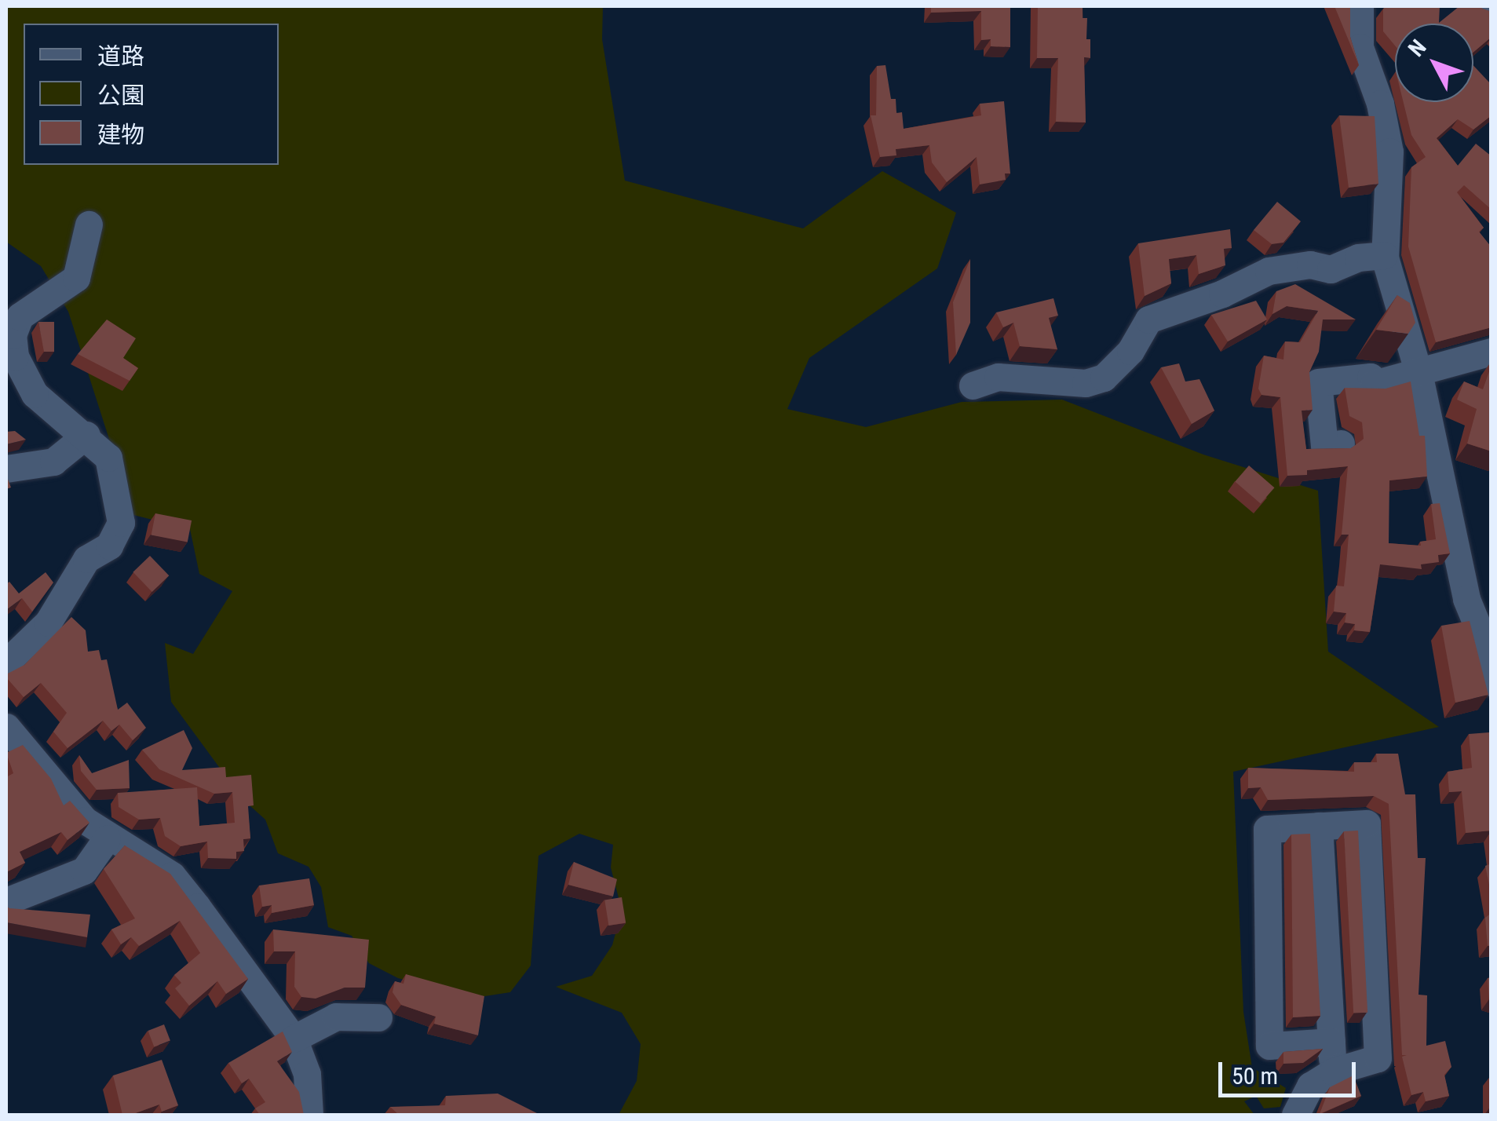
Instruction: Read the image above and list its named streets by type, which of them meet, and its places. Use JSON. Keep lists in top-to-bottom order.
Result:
{
  "legend": ["道路", "公園", "建物"],
  "scale_bar": "50 m",
  "north": "top left"
}
